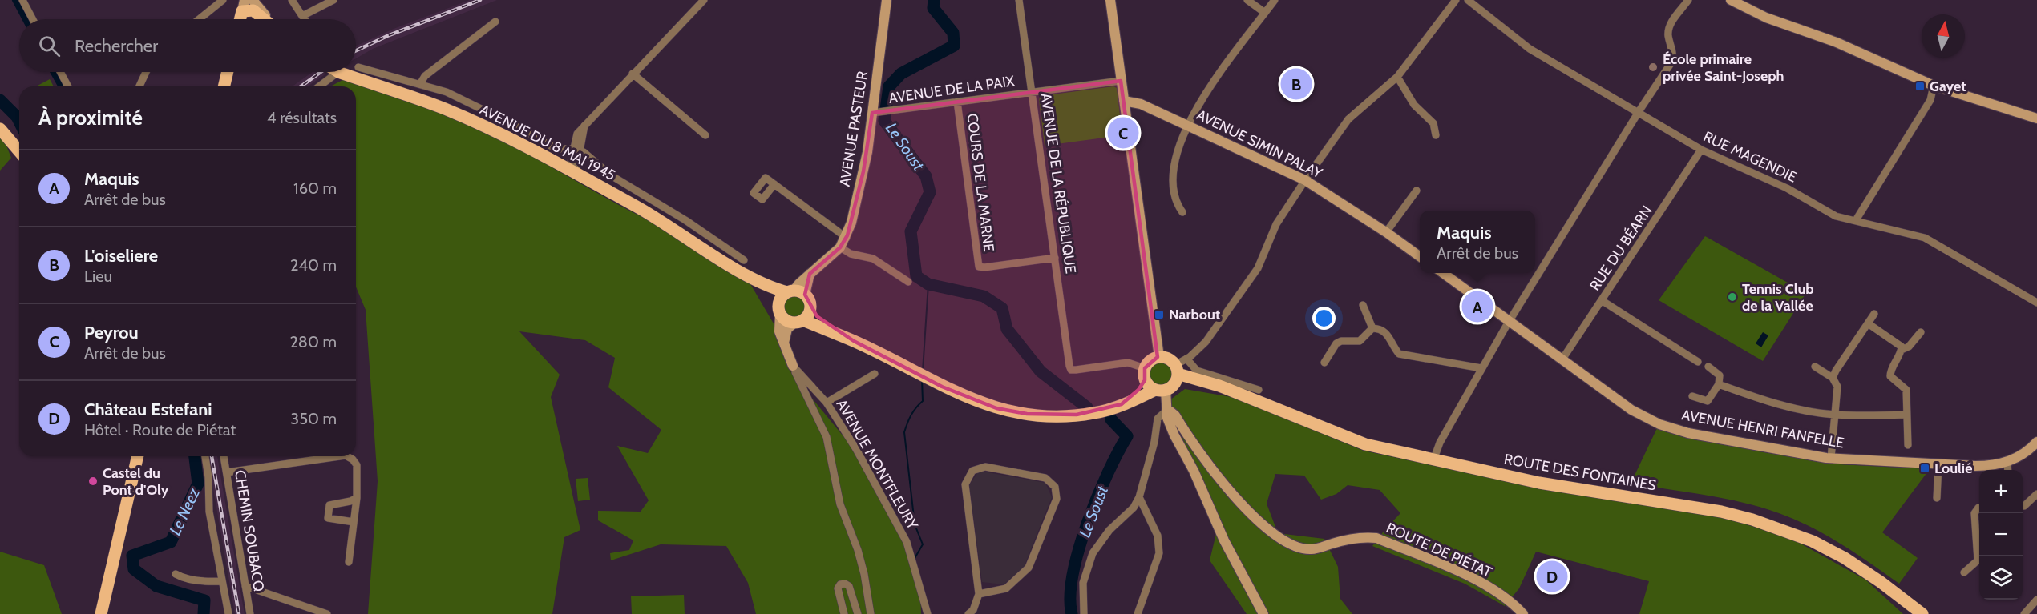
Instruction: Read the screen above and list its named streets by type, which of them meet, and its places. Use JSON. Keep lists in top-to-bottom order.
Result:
{
  "streets": {
    "main road": ["AVENUE DU 8 MAI 1945", "ROUTE DES FONTAINES"],
    "street": [
      "AVENUE DE LA PAIX",
      "AVENUE PASTEUR",
      "AVENUE SIMIN PALAY",
      "RUE MAGENDIE",
      "COURS DE LA MARNE",
      "AVENUE DE LA RÉPUBLIQUE",
      "RUE DU BÉARN",
      "AVENUE HENRI FANFELLE",
      "AVENUE MONTFLEURY",
      "CHEMIN SOUBACQ",
      "ROUTE DE PIÉTAT"
    ]
  },
  "crossings": [
    ["AVENUE DE LA PAIX", "AVENUE PASTEUR"],
    ["AVENUE DE LA PAIX", "COURS DE LA MARNE"],
    ["AVENUE DE LA PAIX", "AVENUE DE LA RÉPUBLIQUE"],
    ["AVENUE PASTEUR", "AVENUE DU 8 MAI 1945"],
    ["RUE MAGENDIE", "RUE DU BÉARN"],
    ["COURS DE LA MARNE", "AVENUE DE LA RÉPUBLIQUE"],
    ["AVENUE DE LA RÉPUBLIQUE", "ROUTE DES FONTAINES"],
    ["RUE DU BÉARN", "AVENUE HENRI FANFELLE"]
  ],
  "water": ["Le Soust", "Le Neez"],
  "places": {
    "other": ["École primaire privée Saint-Joseph", "Tennis Club de la Vallée", "Castel du Pont d'Oly"],
    "transit": ["Gayet", "Narbout", "Loulié"]
  },
  "north": "top",
  "page": {
    "search": "Rechercher",
    "pins": [
      "B",
      "C",
      "A",
      "D"
    ],
    "heading": ["À proximité", "4 résultats"],
    "list": [
      {
        "mark": "A",
        "name": "Maquis",
        "note": "Arrêt de bus",
        "value": "160 m"
      },
      {
        "mark": "B",
        "name": "L'oiseliere",
        "note": "Lieu",
        "value": "240 m"
      },
      {
        "mark": "C",
        "name": "Peyrou",
        "note": "Arrêt de bus",
        "value": "280 m"
      },
      {
        "mark": "D",
        "name": "Château Estefani",
        "note": "Hôtel · Route de Piétat",
        "value": "350 m"
      }
    ],
    "popup": ["Maquis", "Arrêt de bus"],
    "map_buttons": ["+", "−"]
  }
}
